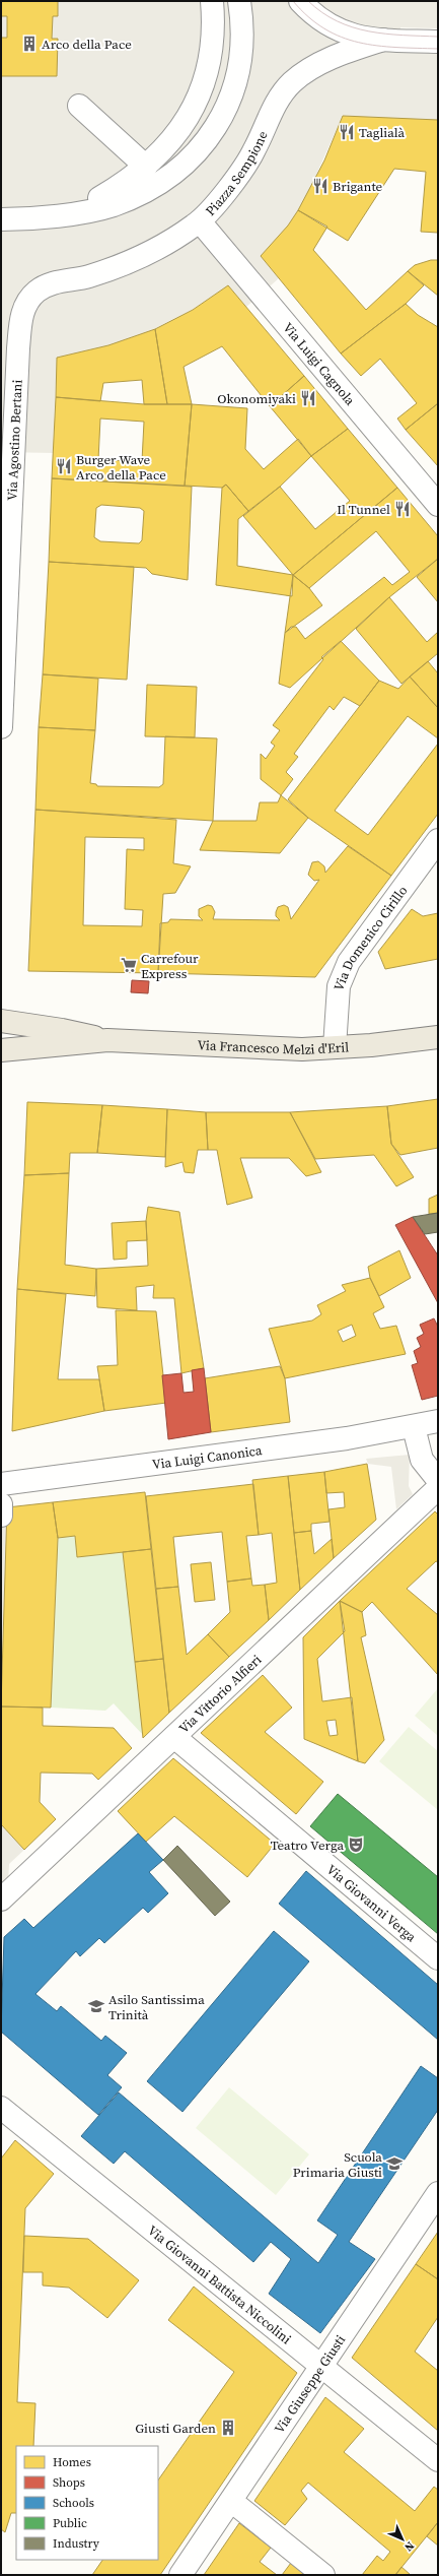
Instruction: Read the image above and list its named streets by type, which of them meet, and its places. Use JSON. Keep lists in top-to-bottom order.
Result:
{
  "streets": {
    "main road": ["Via Francesco Melzi d'Eril"],
    "street": [
      "Piazza Sempione",
      "Via Luigi Cagnola",
      "Via Agostino Bertani",
      "Via Domenico Cirillo",
      "Via Luigi Canonica",
      "Via Vittorio Alfieri",
      "Via Giovanni Verga",
      "Via Giovanni Battista Niccolini",
      "Via Giuseppe Giusti"
    ]
  },
  "crossings": [
    ["Piazza Sempione", "Via Luigi Cagnola"],
    ["Piazza Sempione", "Via Agostino Bertani"],
    ["Via Domenico Cirillo", "Via Francesco Melzi d'Eril"],
    ["Via Vittorio Alfieri", "Via Giovanni Verga"],
    ["Via Giovanni Battista Niccolini", "Via Giuseppe Giusti"]
  ],
  "places": {
    "building": ["Arco della Pace", "Giusti Garden"],
    "restaurant": [
      "Taglialà",
      "Brigante",
      "Okonomiyaki",
      "Burger Wave Arco della Pace",
      "Il Tunnel"
    ],
    "supermarket": ["Carrefour Express"],
    "theatre": ["Teatro Verga"],
    "school or university": ["Asilo Santissima Trinità", "Scuola Primaria Giusti"]
  },
  "legend": [
    "Homes",
    "Shops",
    "Schools",
    "Public",
    "Industry"
  ],
  "north": "bottom right"
}
